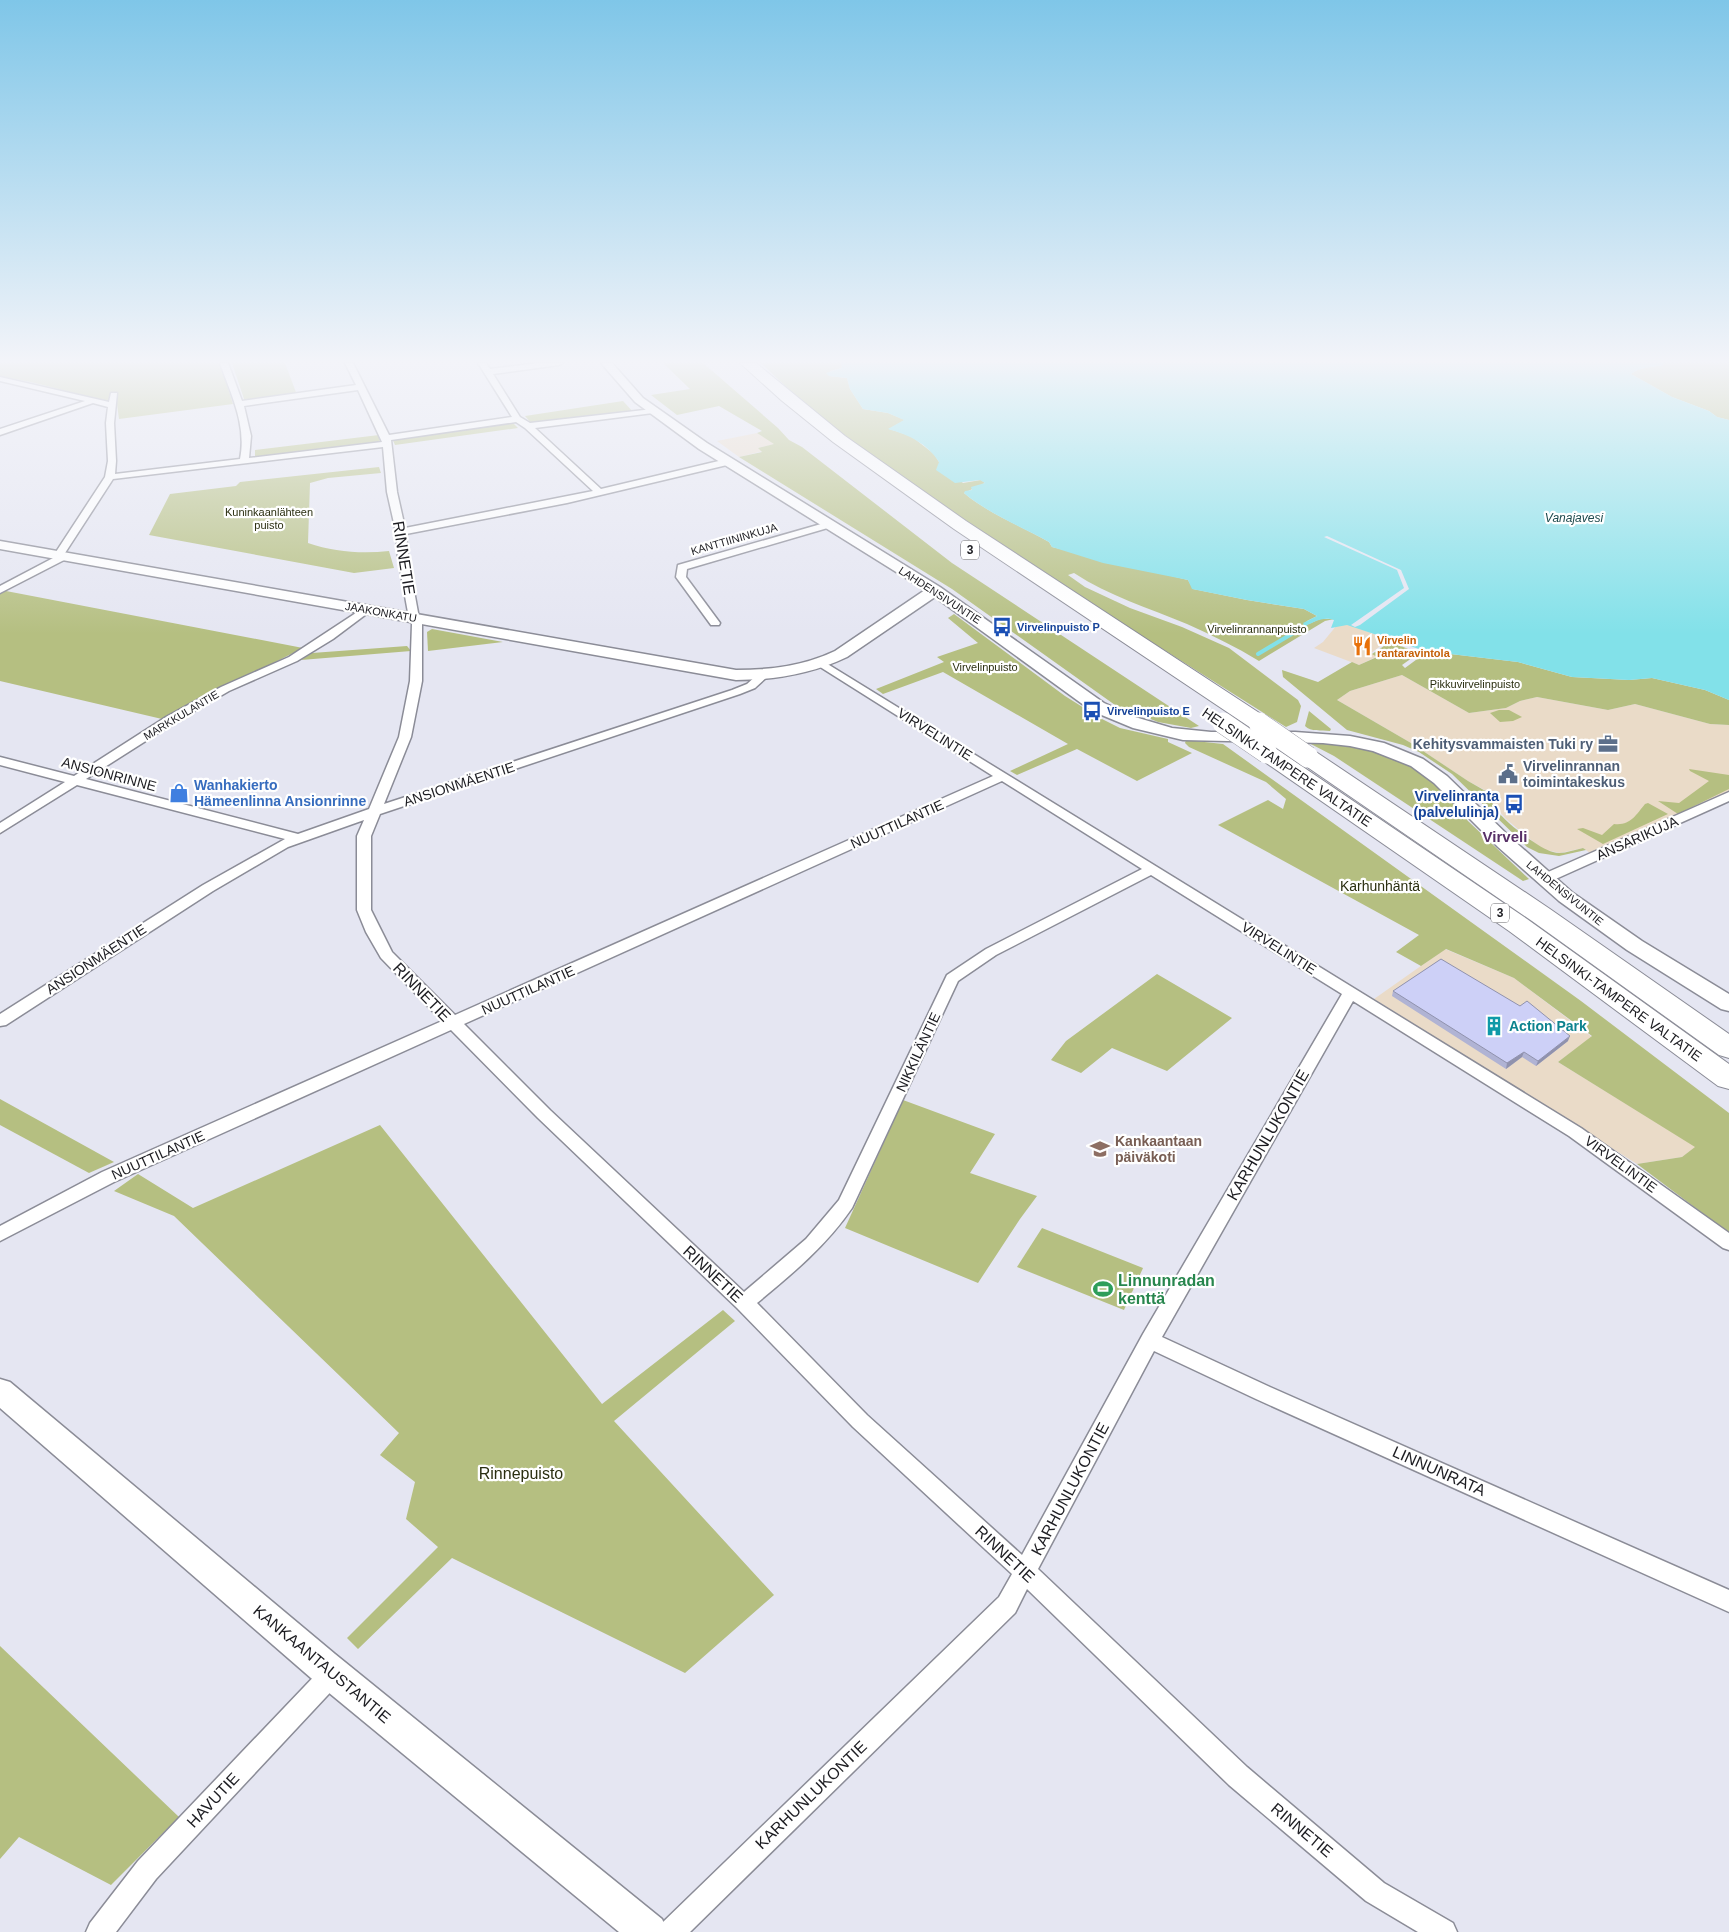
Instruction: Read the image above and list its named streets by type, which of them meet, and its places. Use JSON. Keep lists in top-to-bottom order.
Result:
{
  "streets": {
    "highway": ["3", "HELSINKI-TAMPERE VALTATIE"],
    "main road": [
      "LAHDENSIVUNTIE",
      "JAAKONKATU",
      "ANSIONMÄENTIE",
      "KANKAANTAUSTANTIE"
    ],
    "street": [
      "KANTTIININKUJA",
      "RINNETIE",
      "MARKKULANTIE",
      "VIRVELINTIE",
      "ANSIONRINNE",
      "NUUTTILANTIE",
      "ANSARIKUJA",
      "NIKKILÄNTIE",
      "KARHUNLUKONTIE",
      "LINNUNRATA",
      "HAVUTIE"
    ]
  },
  "crossings": [
    ["KANTTIININKUJA", "LAHDENSIVUNTIE"],
    ["RINNETIE", "JAAKONKATU"],
    ["RINNETIE", "ANSIONMÄENTIE"],
    ["RINNETIE", "NUUTTILANTIE"],
    ["RINNETIE", "NIKKILÄNTIE"],
    ["RINNETIE", "KARHUNLUKONTIE"],
    ["LAHDENSIVUNTIE", "ANSIONMÄENTIE"],
    ["LAHDENSIVUNTIE", "ANSARIKUJA"],
    ["JAAKONKATU", "MARKKULANTIE"],
    ["JAAKONKATU", "ANSIONMÄENTIE"],
    ["MARKKULANTIE", "ANSIONRINNE"],
    ["VIRVELINTIE", "ANSIONMÄENTIE"],
    ["VIRVELINTIE", "NUUTTILANTIE"],
    ["VIRVELINTIE", "NIKKILÄNTIE"],
    ["VIRVELINTIE", "KARHUNLUKONTIE"],
    ["ANSIONRINNE", "ANSIONMÄENTIE"],
    ["KARHUNLUKONTIE", "LINNUNRATA"],
    ["KANKAANTAUSTANTIE", "HAVUTIE"]
  ],
  "districts": ["Virveli"],
  "water": ["Vanajavesi"],
  "parks": [
    "Kuninkaanlähteen puisto",
    "Virvelinrannanpuisto",
    "Virvelinpuisto",
    "Pikkuvirvelinpuisto",
    "Karhunhäntä",
    "Rinnepuisto"
  ],
  "places": {
    "bus stop": ["Virvelinpuisto P", "Virvelinpuisto E", "Virvelinranta (palvelulinja)"],
    "restaurant": ["Virvelin rantaravintola"],
    "office": ["Kehitysvammaisten Tuki ry"],
    "public building": ["Virvelinrannan toimintakeskus"],
    "shop": ["Wanhakierto Hämeenlinna Ansionrinne"],
    "building": ["Action Park"],
    "school or university": ["Kankaantaan päiväkoti"],
    "sports": ["Linnunradan kenttä"]
  }
}
